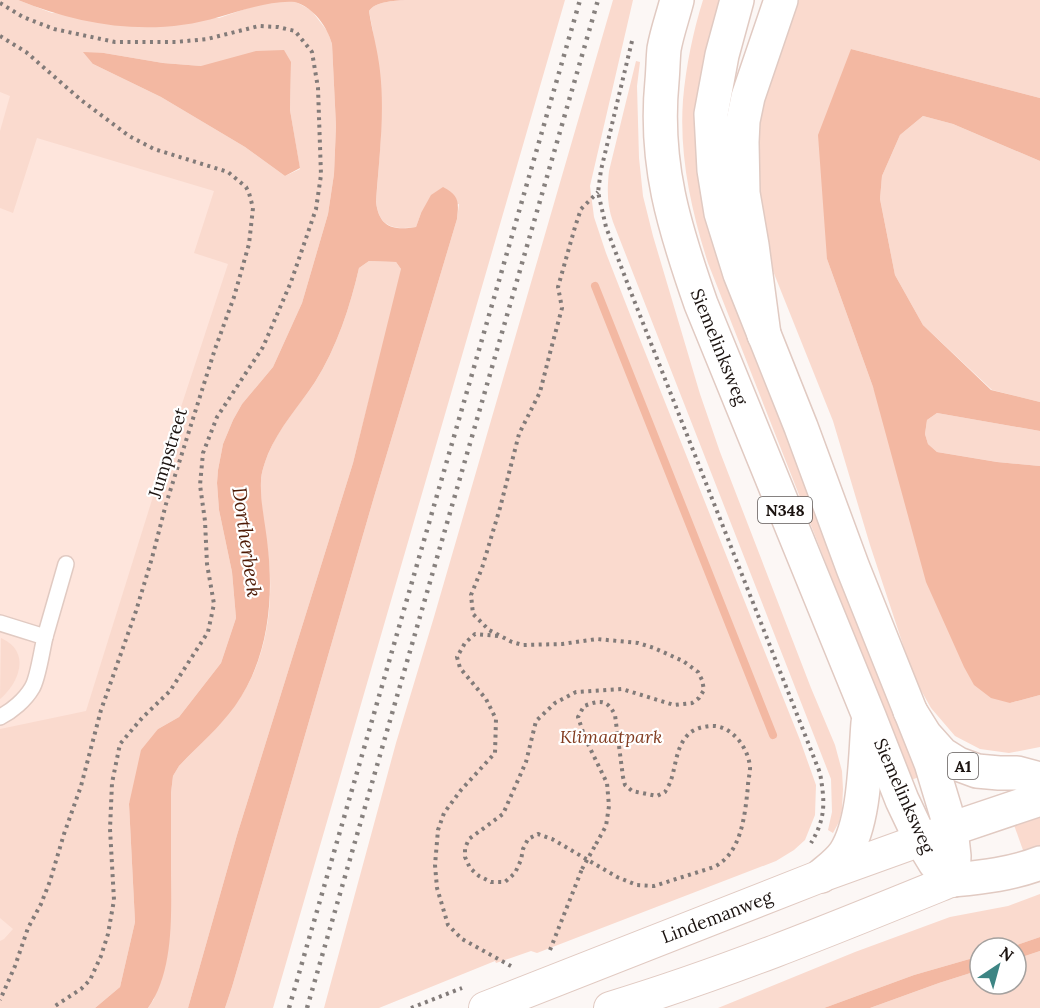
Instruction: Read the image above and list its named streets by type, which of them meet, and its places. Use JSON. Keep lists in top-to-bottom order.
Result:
{
  "streets": {
    "main road": ["Siemelinksweg", "N348", "A1"],
    "street": ["Lindemanweg"],
    "path": ["Jumpstreet"]
  },
  "crossings": [
    ["Siemelinksweg", "N348"],
    ["Siemelinksweg", "A1"],
    ["Siemelinksweg", "Lindemanweg"],
    ["N348", "Lindemanweg"]
  ],
  "water": ["Dortherbeek"],
  "parks": ["Klimaatpark"],
  "north": "top right"
}
